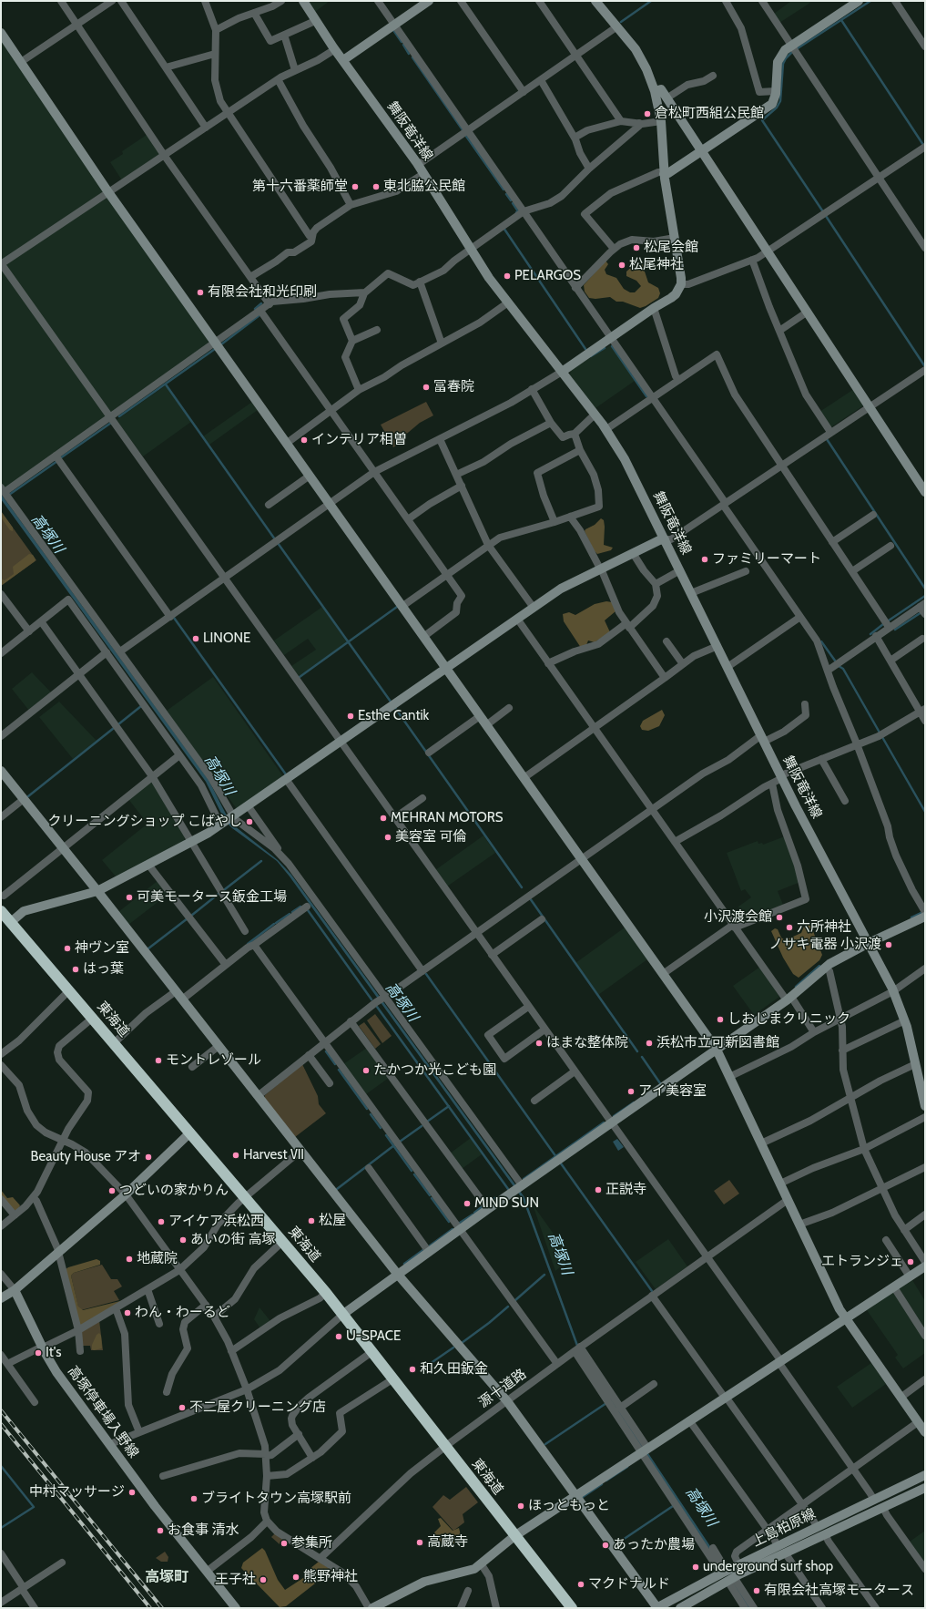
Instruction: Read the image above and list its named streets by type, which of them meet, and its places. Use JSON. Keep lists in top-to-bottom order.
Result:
{
  "streets": {
    "highway": ["東海道"],
    "street": [
      "舞阪竜洋線",
      "源十道路",
      "高塚停車場入野線",
      "上島柏原線"
    ]
  },
  "crossings": [
    ["東海道", "源十道路"]
  ],
  "districts": ["高塚町"],
  "water": ["高塚川"],
  "places": [
    "倉松町西組公民館",
    "第十六番薬師堂",
    "東北脇公民館",
    "松尾会館",
    "松尾神社",
    "PELARGOS",
    "有限会社和光印刷",
    "冨春院",
    "インテリア相曽",
    "ファミリーマート",
    "LINONE",
    "Esthe Cantik",
    "MEHRAN MOTORS",
    "クリーニングショップ こばやし",
    "美容室 可倫",
    "可美モータース鈑金工場",
    "小沢渡会館",
    "六所神社",
    "ノサキ電器 小沢渡",
    "神ヴン室",
    "はっ葉",
    "しおじまクリニック",
    "はまな整体院",
    "浜松市立可新図書館",
    "モントレゾール",
    "たかつか光こども園",
    "アイ美容室",
    "Harvest Ⅶ",
    "Beauty House アオ",
    "正説寺",
    "つどいの家かりん",
    "MIND SUN",
    "松屋",
    "アイケア浜松西",
    "あいの街 高塚",
    "地蔵院",
    "エトランジェ",
    "わん・わーるど",
    "U-SPACE",
    "It's",
    "和久田鈑金",
    "不二屋クリーニング店",
    "中村マッサージ",
    "ブライトタウン高塚駅前",
    "ほっともっと",
    "お食事 清水",
    "高蔵寺",
    "参集所",
    "あったか農場",
    "underground surf shop",
    "熊野神社",
    "王子社",
    "マクドナルド",
    "有限会社高塚モータース"
  ]
}
